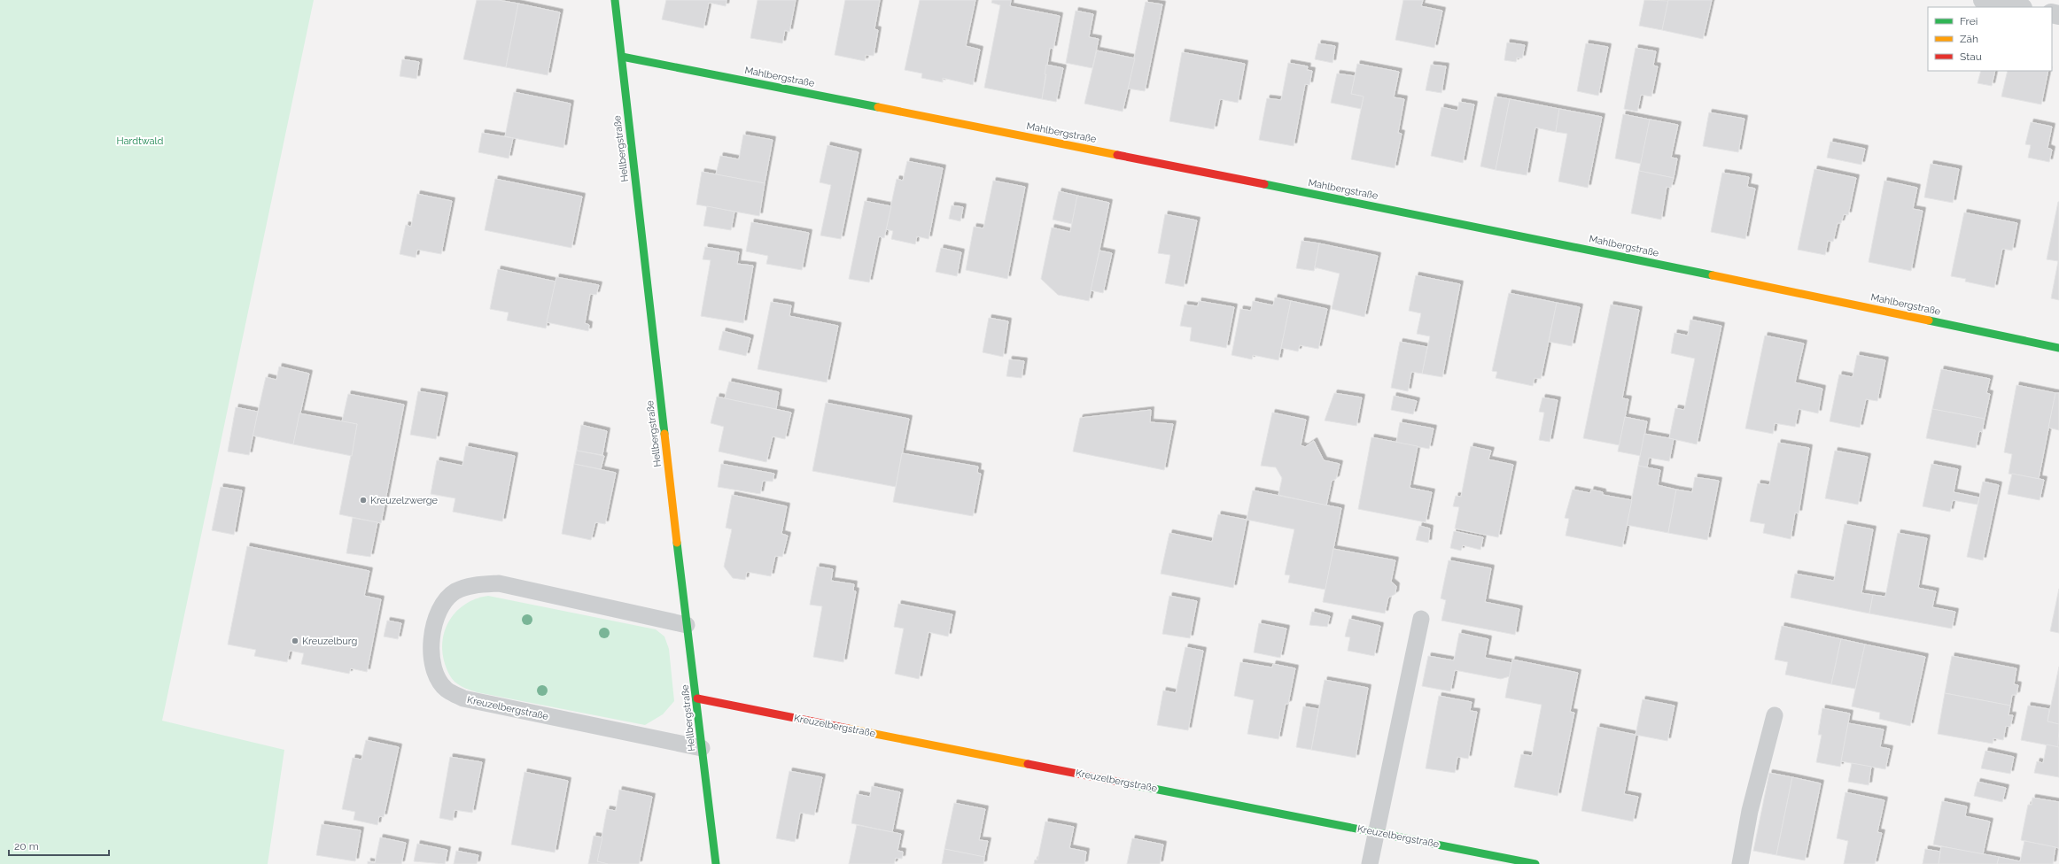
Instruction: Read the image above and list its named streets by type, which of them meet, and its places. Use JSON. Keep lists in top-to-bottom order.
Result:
{
  "streets": {
    "street": ["Mahlbergstraße", "Hellbergstraße", "Kreuzelbergstraße"]
  },
  "crossings": [
    ["Mahlbergstraße", "Hellbergstraße"],
    ["Hellbergstraße", "Kreuzelbergstraße"]
  ],
  "parks": ["Hardtwald"],
  "places": ["Kreuzelzwerge", "Kreuzelburg"],
  "legend": ["Frei", "Zäh", "Stau"],
  "scale_bar": "20 m"
}
